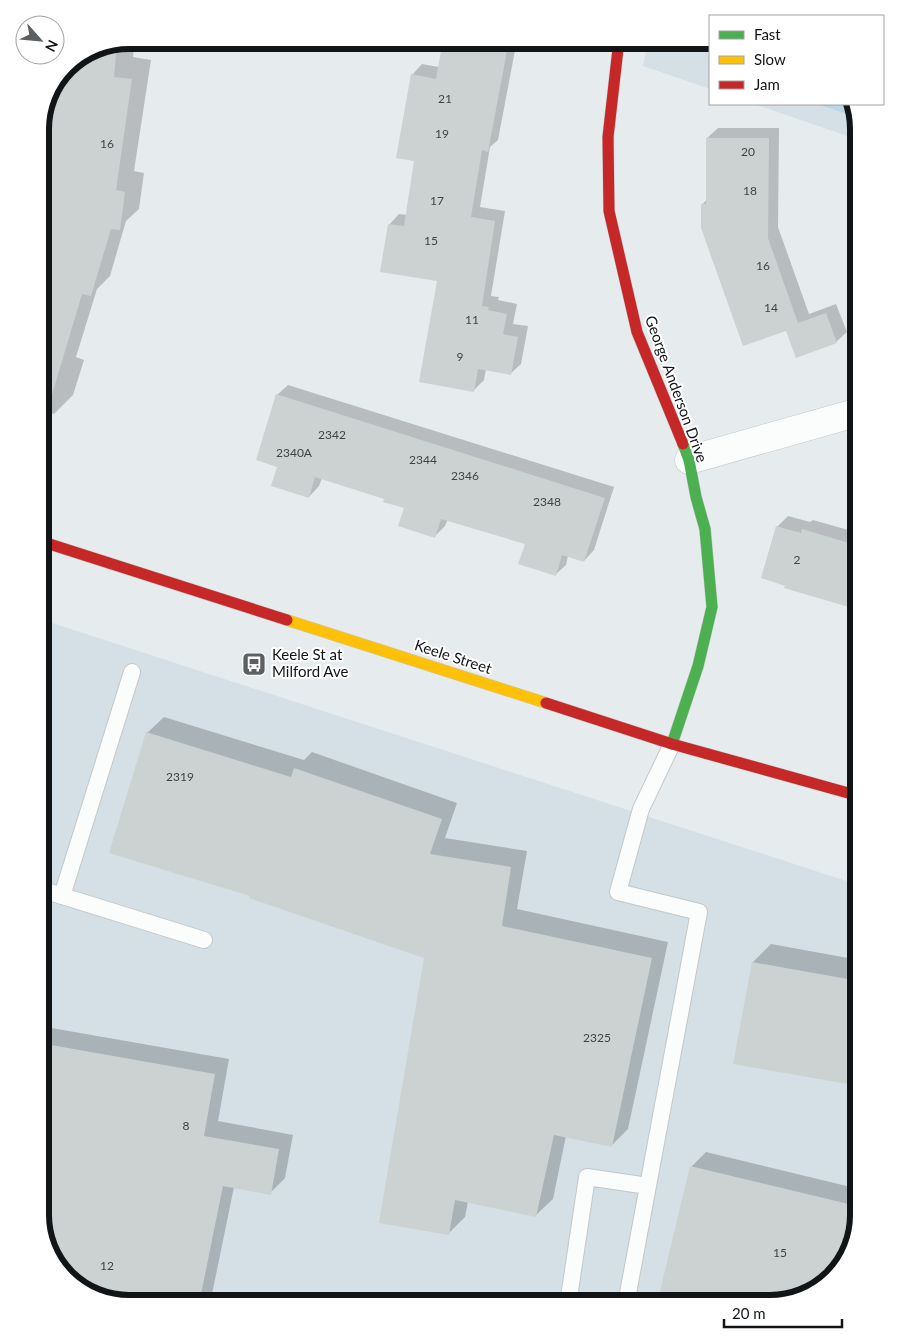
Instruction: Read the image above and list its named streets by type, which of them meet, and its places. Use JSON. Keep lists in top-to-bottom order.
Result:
{
  "streets": {
    "main road": ["George Anderson Drive", "Keele Street"]
  },
  "crossings": [
    ["George Anderson Drive", "Keele Street"]
  ],
  "places": {
    "bus stop": ["Keele St at Milford Ave"]
  },
  "house_numbers": [
    "21",
    "19",
    "16",
    "20",
    "18",
    "17",
    "15",
    "16",
    "14",
    "11",
    "9",
    "2342",
    "2340A",
    "2344",
    "2346",
    "2348",
    "2",
    "2319",
    "2325",
    "8",
    "15",
    "12"
  ],
  "legend": ["Fast", "Slow", "Jam"],
  "scale_bar": "20 m",
  "north": "bottom right"
}
